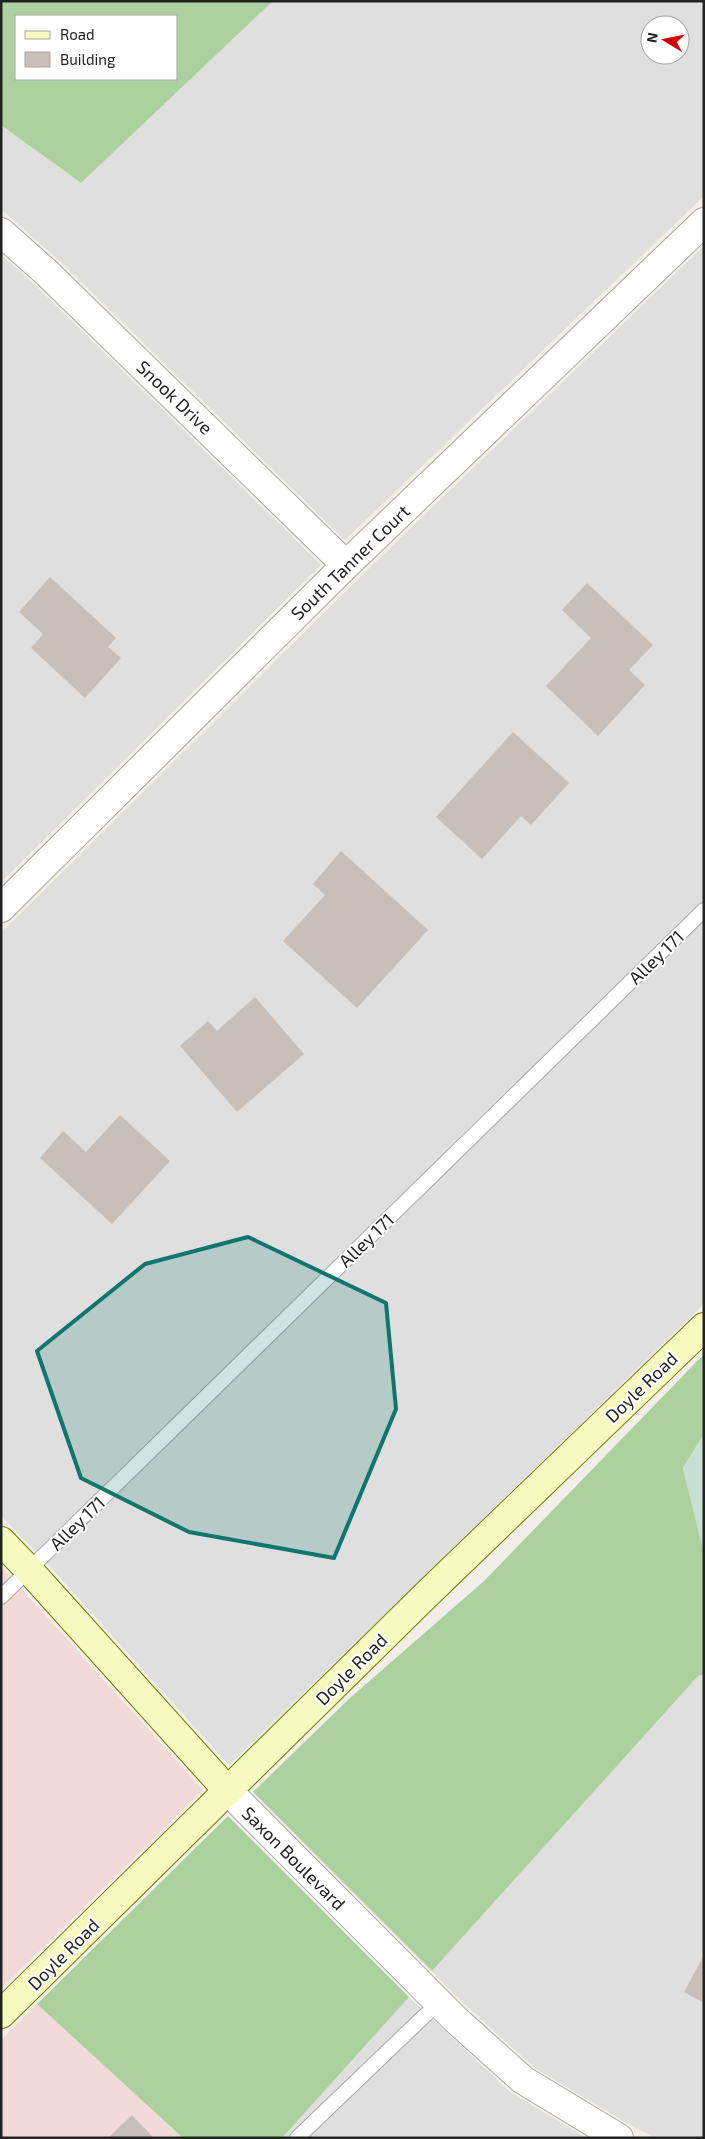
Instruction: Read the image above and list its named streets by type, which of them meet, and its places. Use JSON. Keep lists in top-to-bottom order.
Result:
{
  "streets": {
    "main road": ["Doyle Road", "Saxon Boulevard"],
    "street": ["Snook Drive", "South Tanner Court"],
    "lane": ["Alley 171"]
  },
  "crossings": [
    ["Snook Drive", "South Tanner Court"],
    ["Alley 171", "Saxon Boulevard"],
    ["Doyle Road", "Saxon Boulevard"]
  ],
  "legend": ["Road", "Building"],
  "north": "left"
}
